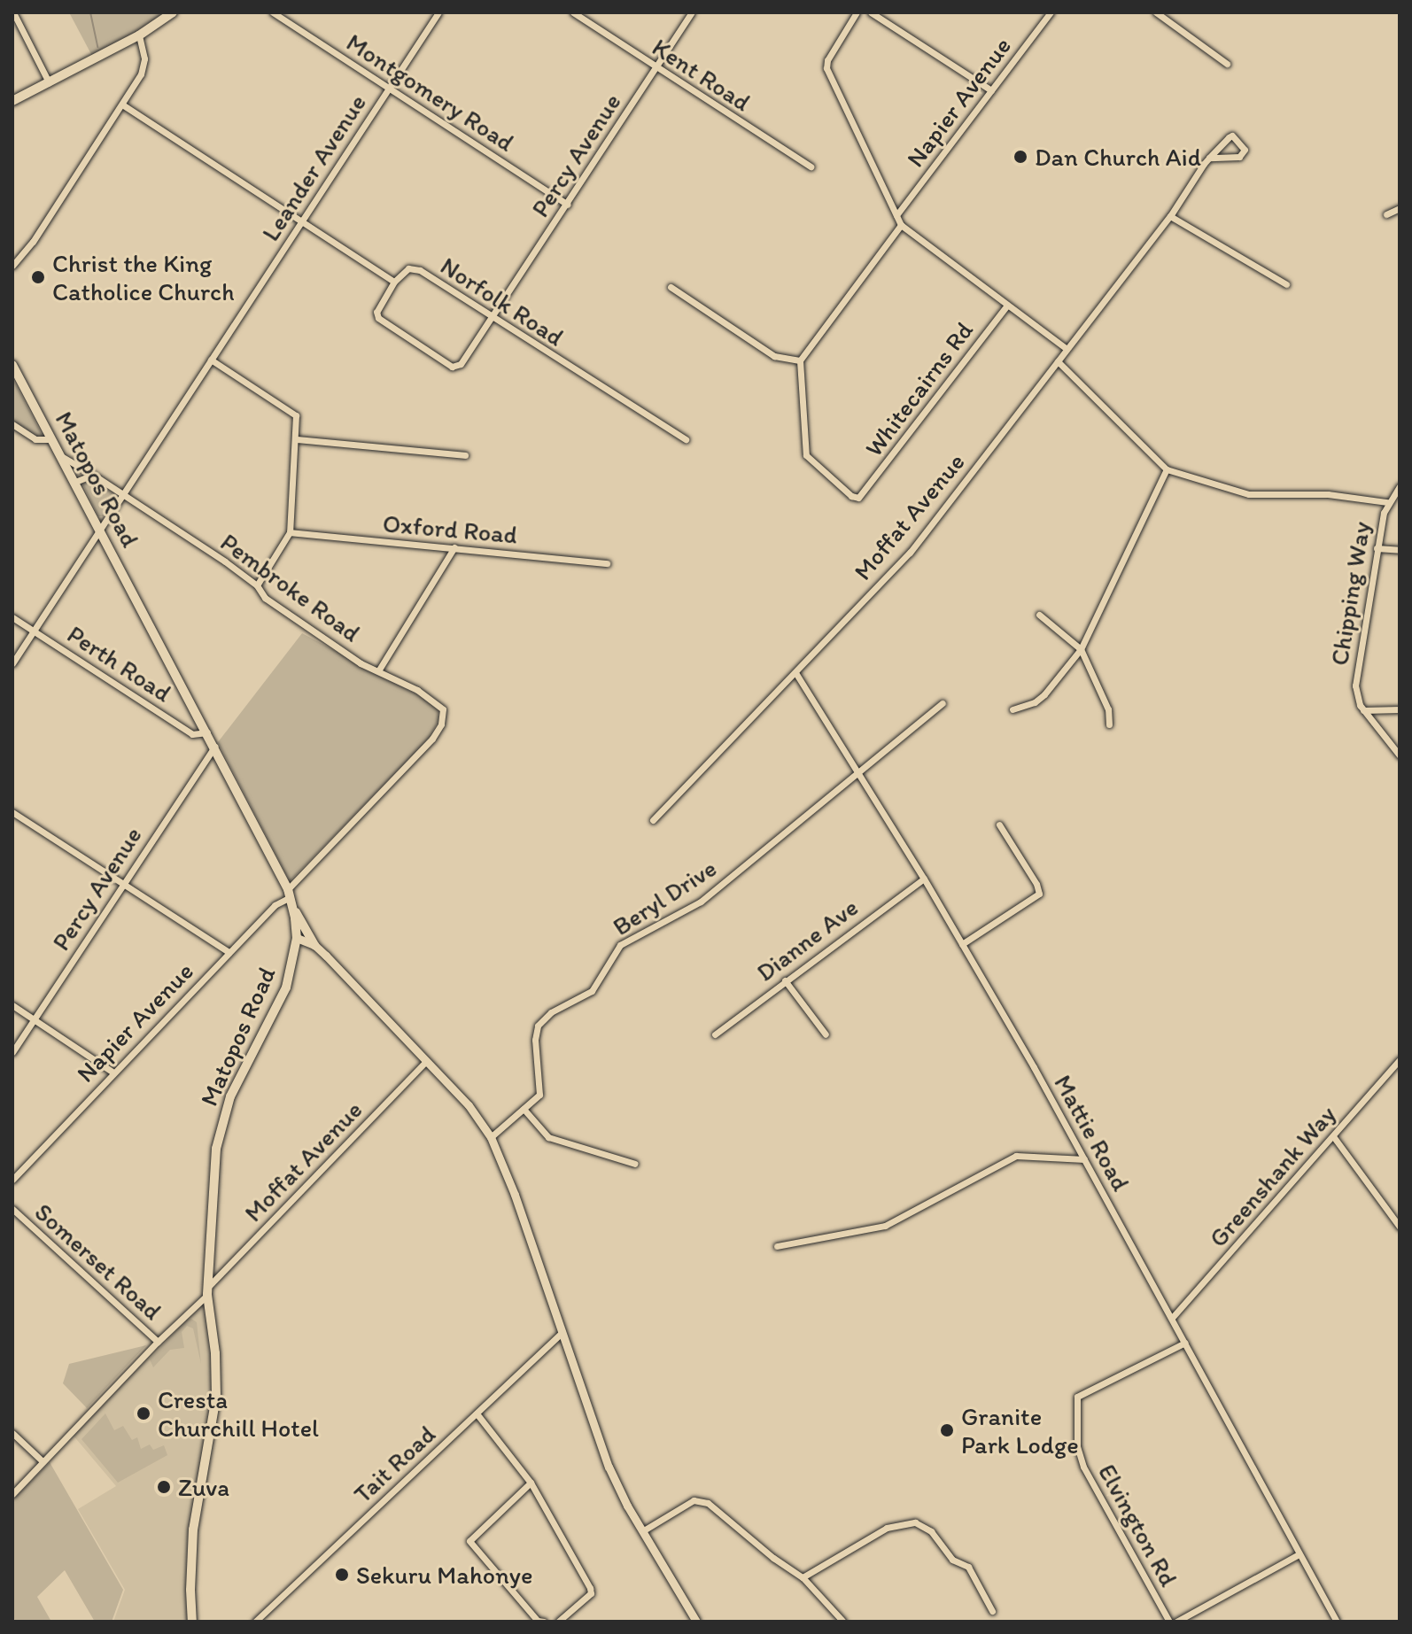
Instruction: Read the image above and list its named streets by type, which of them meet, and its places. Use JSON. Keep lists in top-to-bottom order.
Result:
{
  "streets": {
    "main road": ["Matopos Road"],
    "street": [
      "Kent Road",
      "Montgomery Road",
      "Napier Avenue",
      "Percy Avenue",
      "Leander Avenue",
      "Norfolk Road",
      "Whitecairns Rd",
      "Moffat Avenue",
      "Oxford Road",
      "Pembroke Road",
      "Chipping Way",
      "Perth Road",
      "Beryl Drive",
      "Dianne Ave",
      "Mattie Road",
      "Greenshank Way",
      "Somerset Road",
      "Tait Road",
      "Elvington Rd"
    ]
  },
  "crossings": [
    ["Kent Road", "Percy Avenue"],
    ["Montgomery Road", "Percy Avenue"],
    ["Montgomery Road", "Leander Avenue"],
    ["Napier Avenue", "Matopos Road"],
    ["Napier Avenue", "Pembroke Road"],
    ["Percy Avenue", "Norfolk Road"],
    ["Percy Avenue", "Matopos Road"],
    ["Leander Avenue", "Matopos Road"],
    ["Leander Avenue", "Pembroke Road"],
    ["Leander Avenue", "Perth Road"],
    ["Matopos Road", "Moffat Avenue"],
    ["Matopos Road", "Pembroke Road"],
    ["Matopos Road", "Perth Road"],
    ["Moffat Avenue", "Mattie Road"],
    ["Moffat Avenue", "Somerset Road"],
    ["Beryl Drive", "Mattie Road"],
    ["Dianne Ave", "Mattie Road"],
    ["Mattie Road", "Greenshank Way"],
    ["Mattie Road", "Elvington Rd"]
  ],
  "places": [
    "Dan Church Aid",
    "Christ the King Catholice Church",
    "Cresta Churchill Hotel",
    "Granite Park Lodge",
    "Zuva",
    "Sekuru Mahonye"
  ]
}
